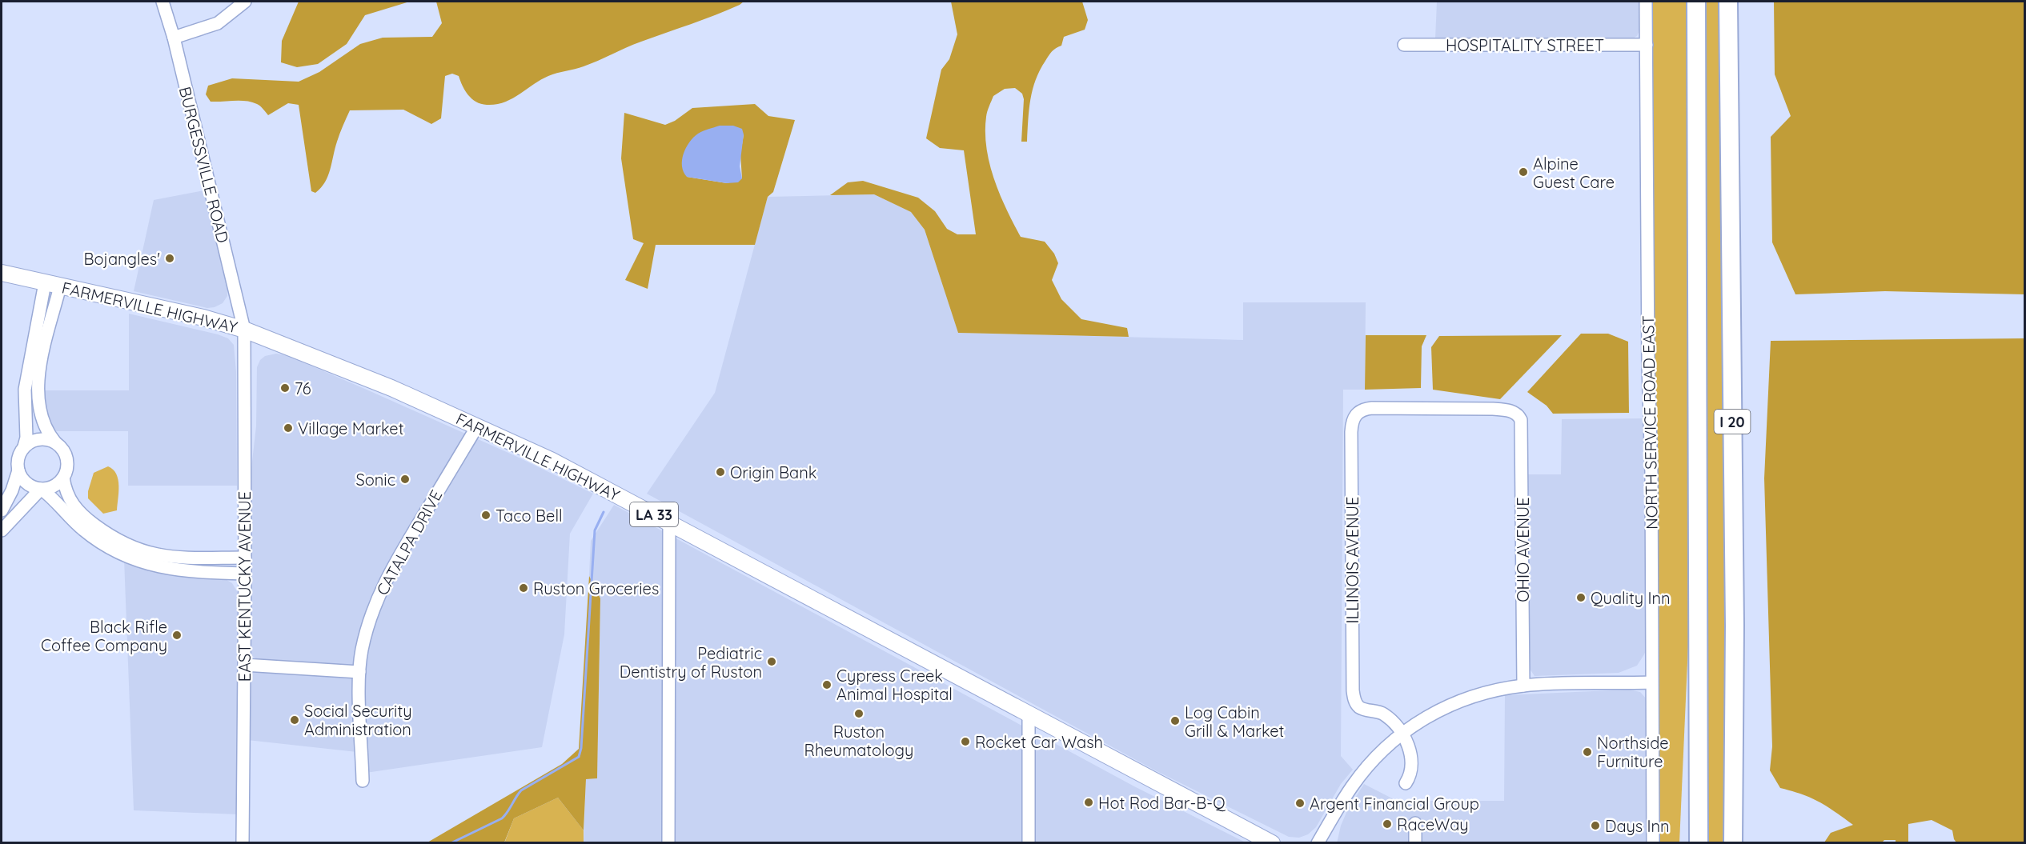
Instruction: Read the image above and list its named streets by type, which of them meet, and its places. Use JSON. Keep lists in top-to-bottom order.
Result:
{
  "streets": {
    "highway": ["I 20"],
    "main road": ["FARMERVILLE HIGHWAY", "LA 33"],
    "street": [
      "HOSPITALITY STREET",
      "BURGESSVILLE ROAD",
      "NORTH SERVICE ROAD EAST",
      "CATALPA DRIVE",
      "OHIO AVENUE",
      "ILLINOIS AVENUE",
      "EAST KENTUCKY AVENUE"
    ]
  },
  "crossings": [
    ["HOSPITALITY STREET", "NORTH SERVICE ROAD EAST"],
    ["BURGESSVILLE ROAD", "FARMERVILLE HIGHWAY"],
    ["BURGESSVILLE ROAD", "EAST KENTUCKY AVENUE"],
    ["FARMERVILLE HIGHWAY", "CATALPA DRIVE"],
    ["FARMERVILLE HIGHWAY", "EAST KENTUCKY AVENUE"],
    ["OHIO AVENUE", "ILLINOIS AVENUE"]
  ],
  "places": [
    "Alpine Guest Care",
    "Bojangles'",
    "76",
    "Village Market",
    "Origin Bank",
    "Sonic",
    "Taco Bell",
    "Ruston Groceries",
    "Quality Inn",
    "Black Rifle Coffee Company",
    "Pediatric Dentistry of Ruston",
    "Cypress Creek Animal Hospital",
    "Ruston Rheumatology",
    "Social Security Administration",
    "Log Cabin Grill & Market",
    "Rocket Car Wash",
    "Northside Furniture",
    "Hot Rod Bar-B-Q",
    "Argent Financial Group",
    "RaceWay",
    "Days Inn"
  ]
}
